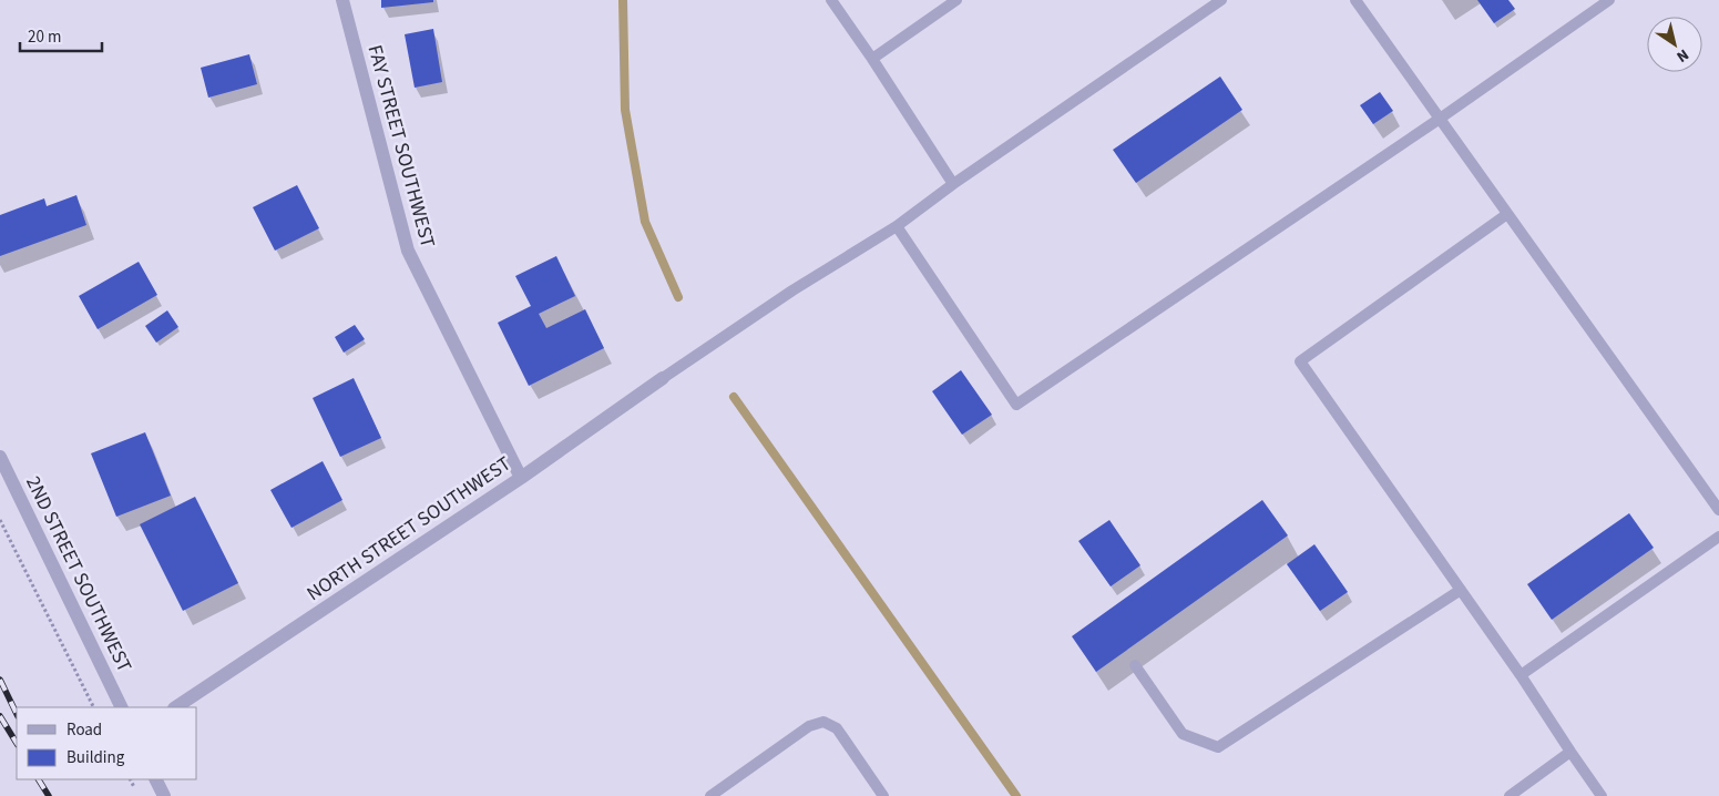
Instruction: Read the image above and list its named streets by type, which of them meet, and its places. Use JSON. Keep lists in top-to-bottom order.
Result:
{
  "streets": {
    "street": ["FAY STREET SOUTHWEST", "NORTH STREET SOUTHWEST", "2ND STREET SOUTHWEST"]
  },
  "crossings": [
    ["FAY STREET SOUTHWEST", "NORTH STREET SOUTHWEST"]
  ],
  "legend": ["Road", "Building"],
  "scale_bar": "20 m",
  "north": "bottom right"
}
